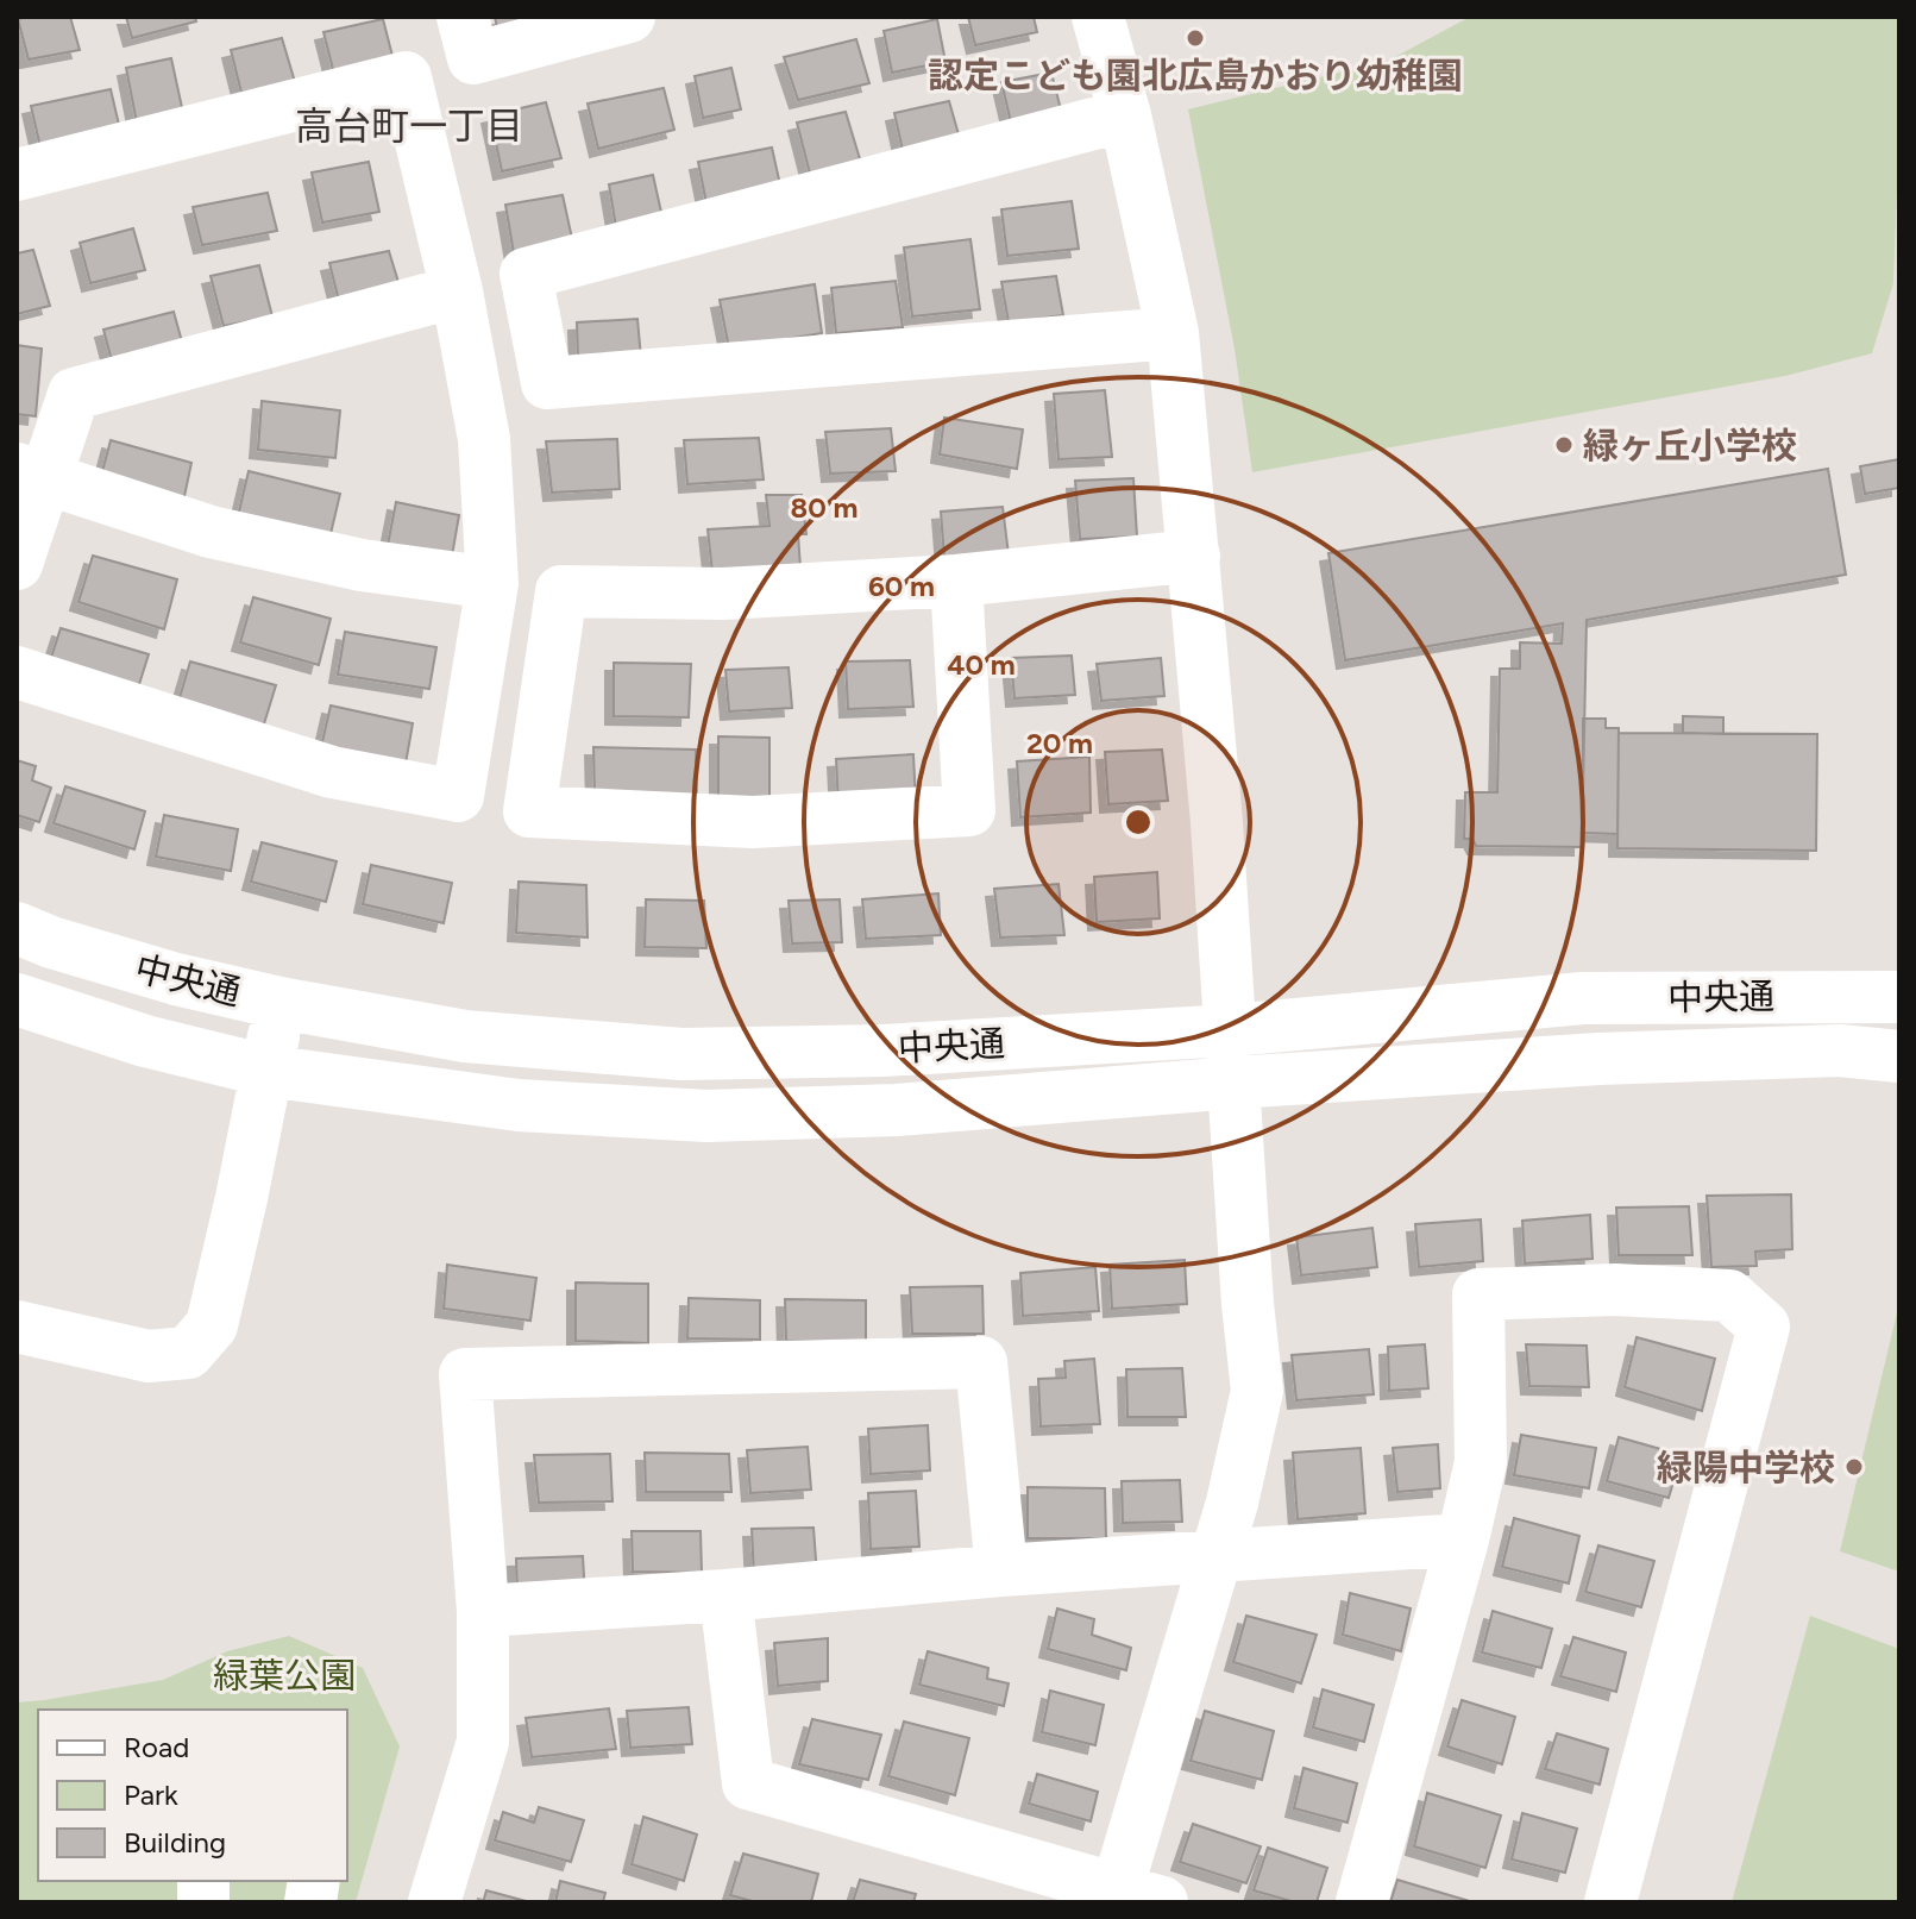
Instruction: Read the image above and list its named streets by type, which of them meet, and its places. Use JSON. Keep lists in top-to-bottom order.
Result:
{
  "streets": {
    "street": ["中央通"]
  },
  "districts": ["高台町一丁目"],
  "parks": ["緑葉公園"],
  "places": ["認定こども園北広島かおり幼稚園", "緑ヶ丘小学校", "緑陽中学校"],
  "legend": ["Road", "Park", "Building"],
  "rings": [
    "80 m",
    "60 m",
    "40 m",
    "20 m"
  ]
}
